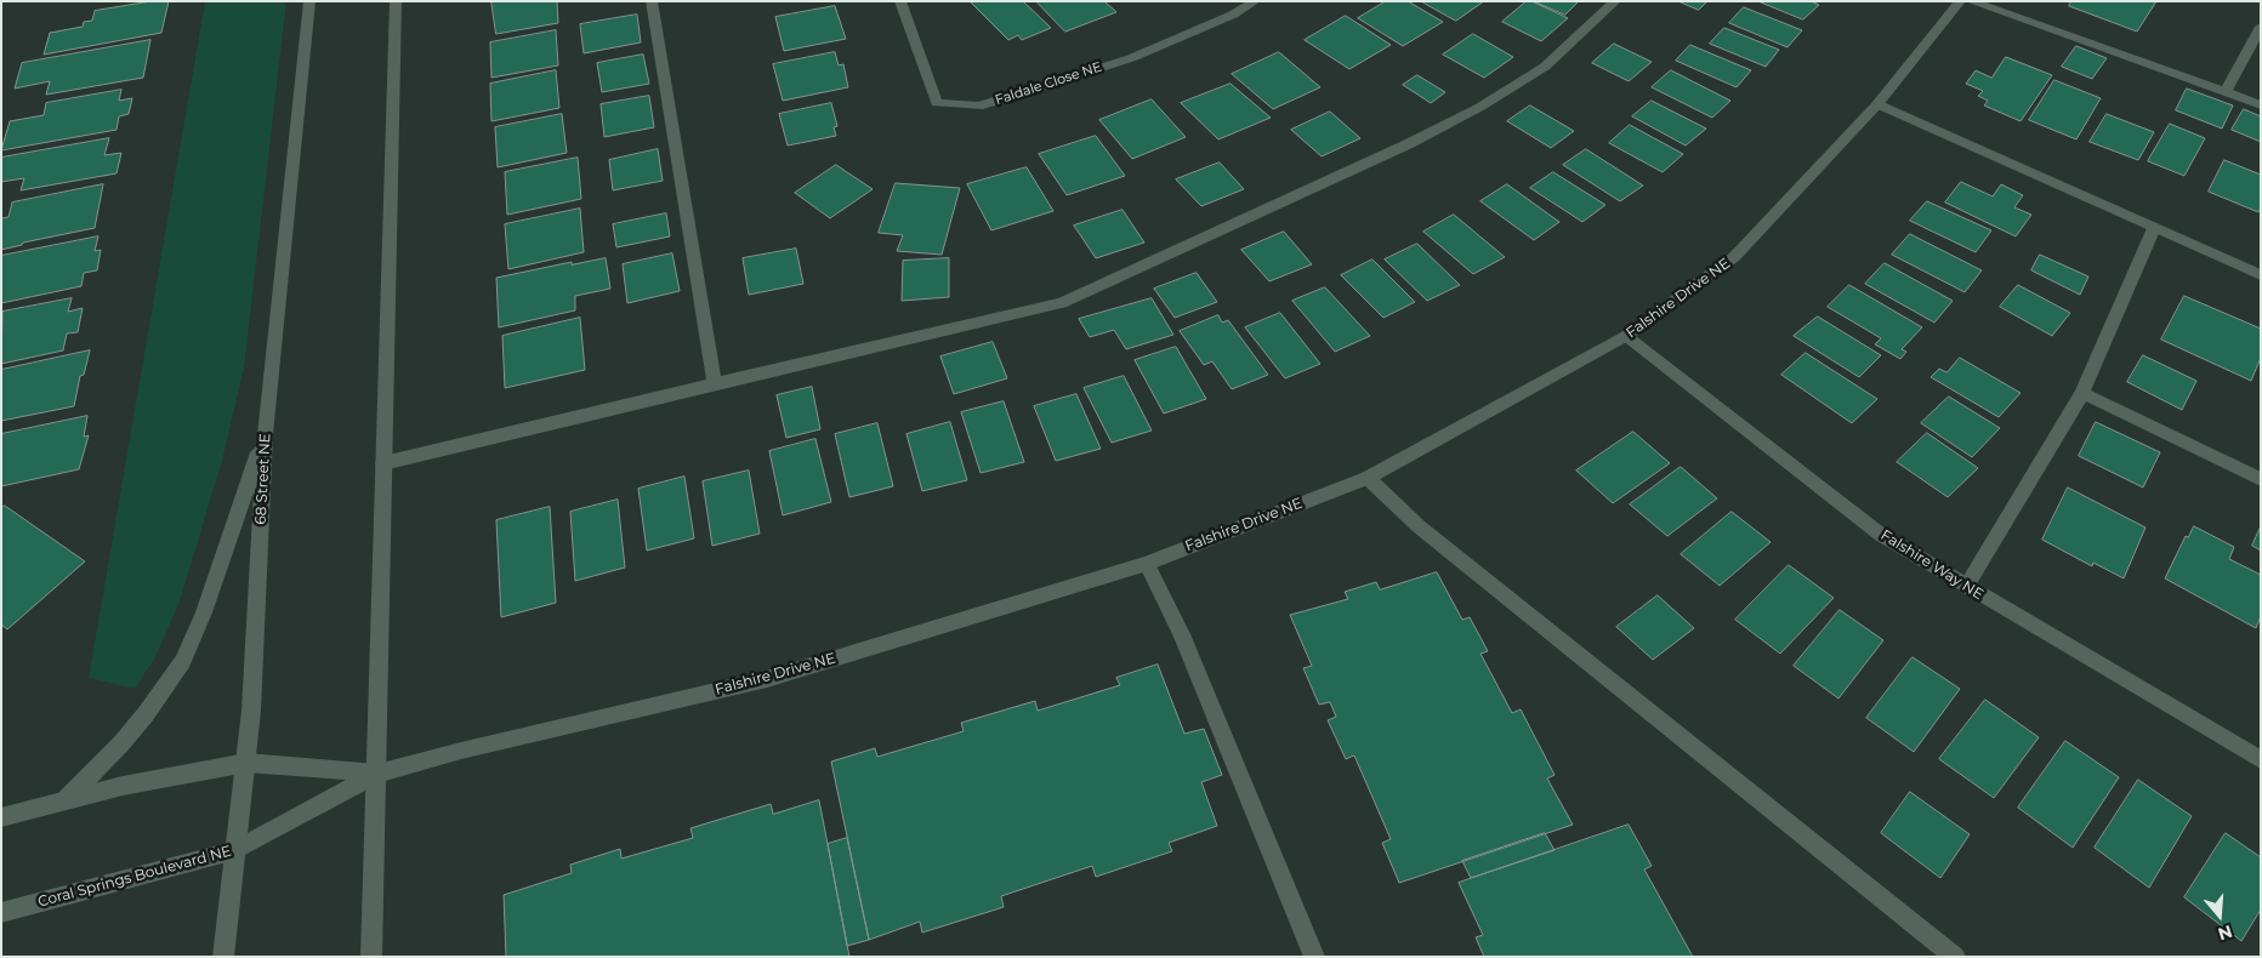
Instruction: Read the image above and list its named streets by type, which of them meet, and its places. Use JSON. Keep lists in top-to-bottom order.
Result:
{
  "streets": {
    "street": [
      "Faldale Close NE",
      "Falshire Drive NE",
      "68 Street NE",
      "Falshire Way NE",
      "Coral Springs Boulevard NE"
    ]
  },
  "crossings": [
    ["Falshire Drive NE", "Falshire Way NE"],
    ["Falshire Drive NE", "Coral Springs Boulevard NE"],
    ["68 Street NE", "Coral Springs Boulevard NE"]
  ],
  "north": "bottom"
}
